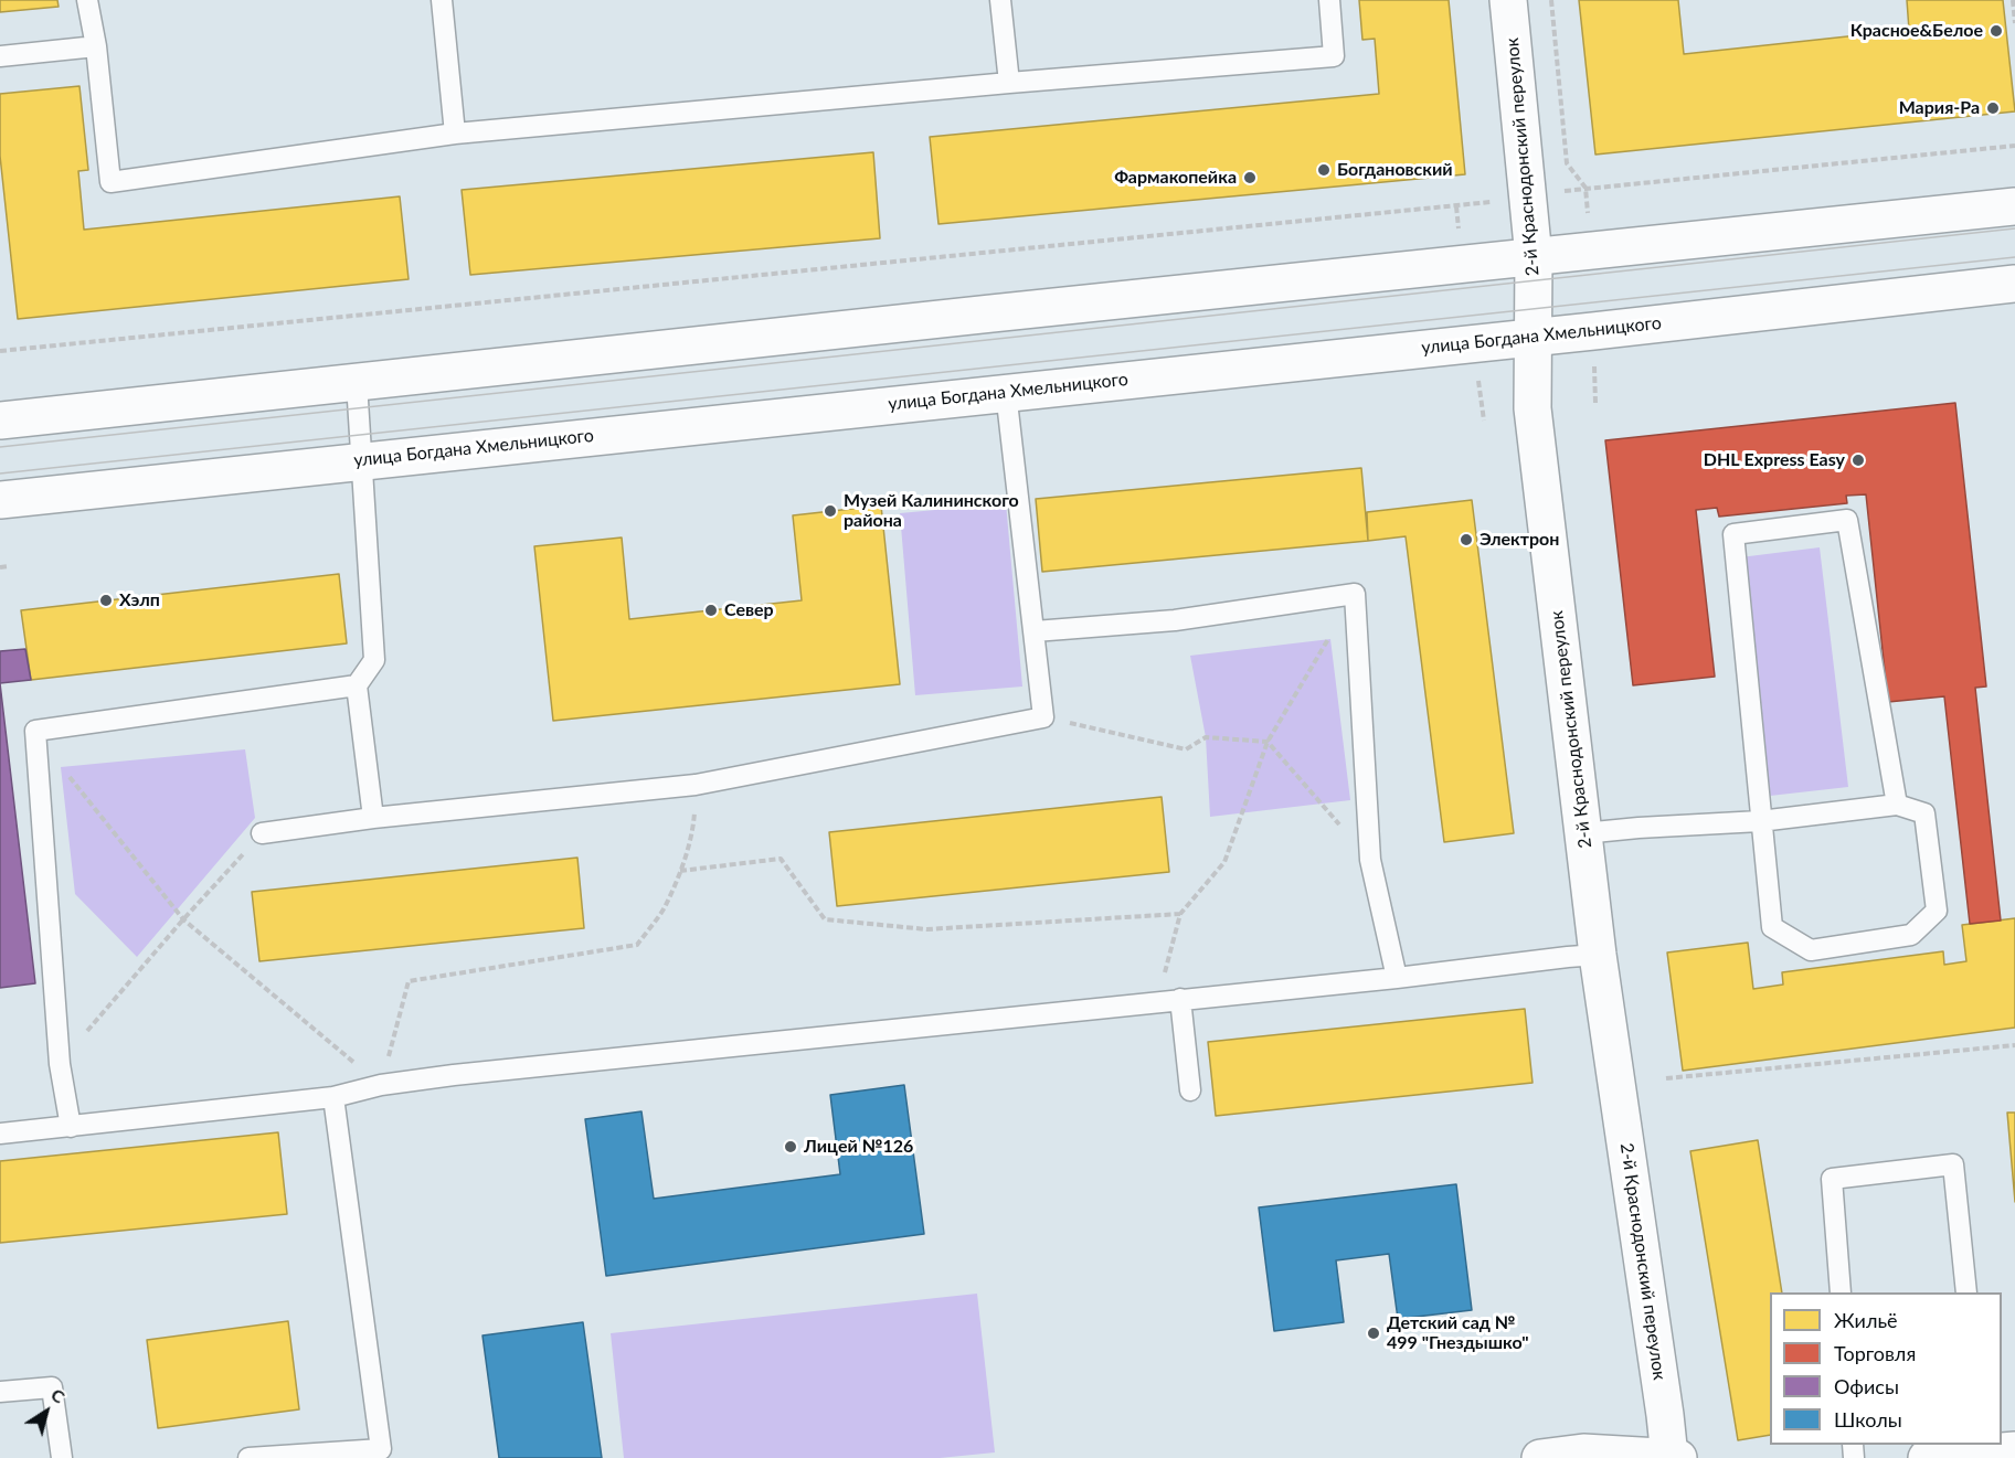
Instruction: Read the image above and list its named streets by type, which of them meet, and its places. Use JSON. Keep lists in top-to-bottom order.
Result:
{
  "streets": {
    "main road": ["2-й Краснодонский переулок", "улица Богдана Хмельницкого"]
  },
  "crossings": [
    ["2-й Краснодонский переулок", "улица Богдана Хмельницкого"]
  ],
  "places": [
    "Красное&Белое",
    "Мария-Ра",
    "Богдановский",
    "Фармакопейка",
    "DHL Express Easy",
    "Музей Калининского района",
    "Электрон",
    "Хэлп",
    "Север",
    "Лицей №126",
    "Детский сад № 499 \"Гнездышко\""
  ],
  "legend": [
    "Жильё",
    "Торговля",
    "Офисы",
    "Школы"
  ],
  "north": "top right"
}
